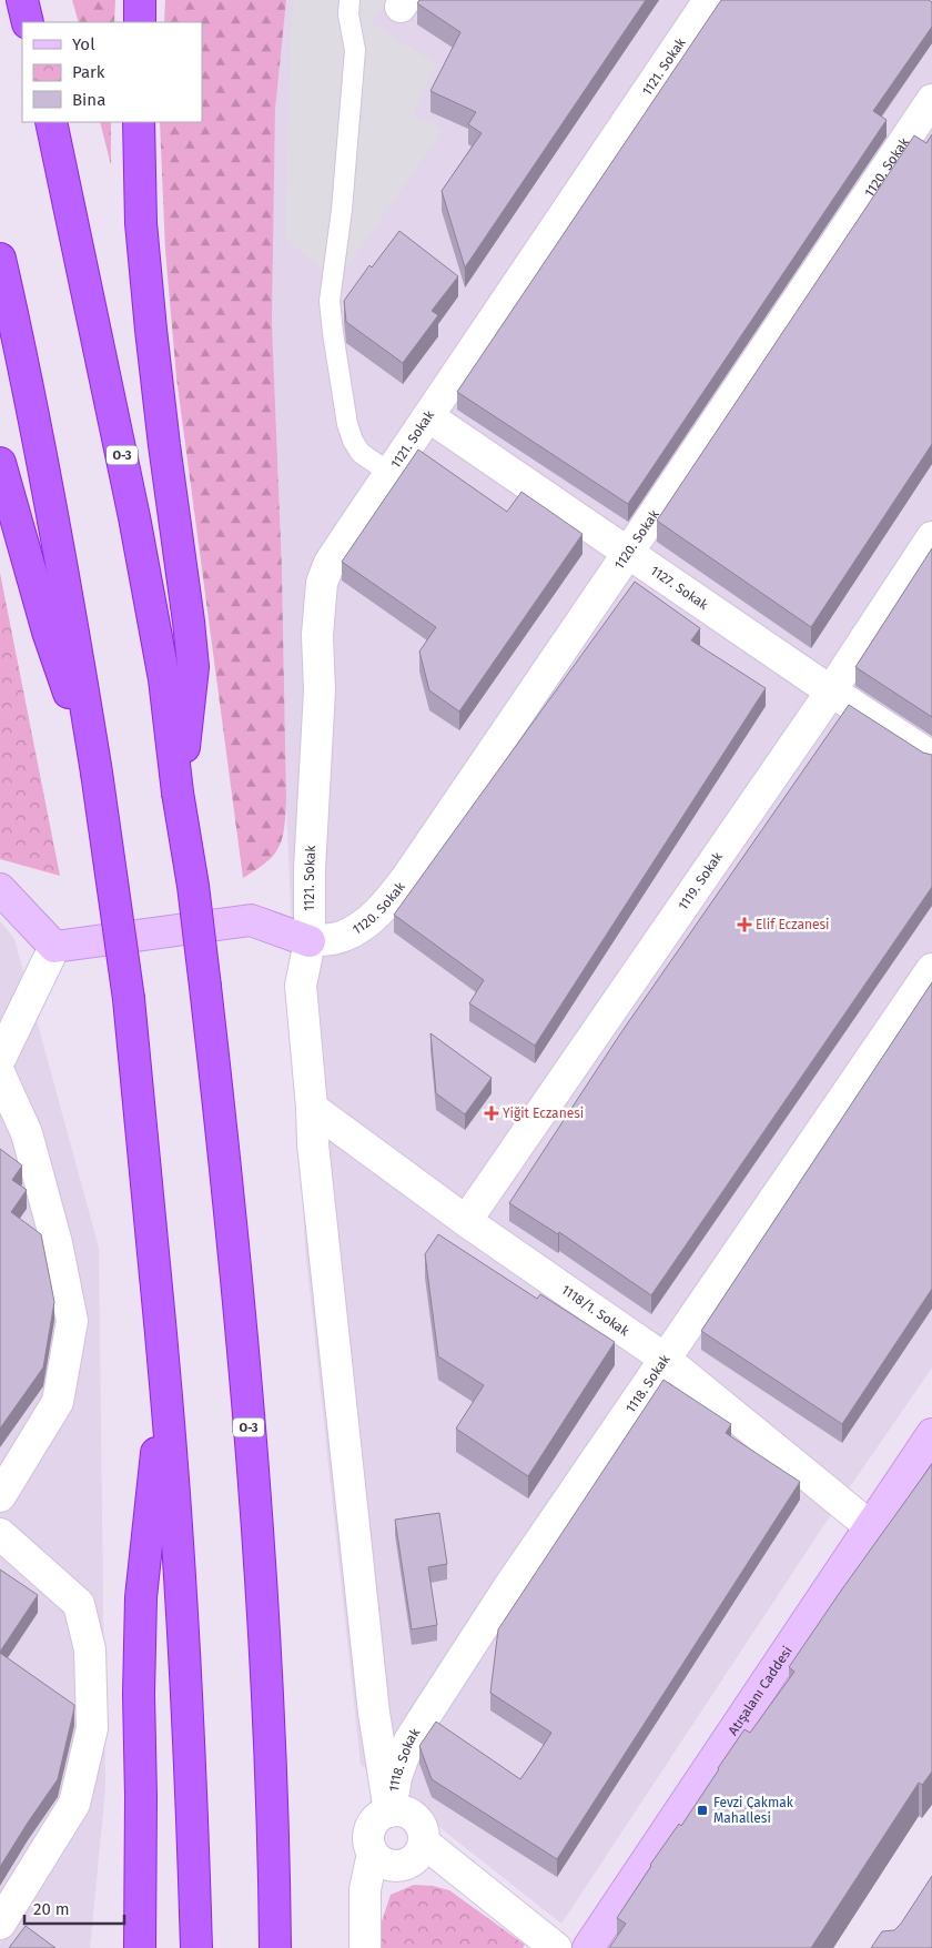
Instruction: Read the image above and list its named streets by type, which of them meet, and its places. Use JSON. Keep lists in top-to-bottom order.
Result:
{
  "streets": {
    "highway": ["O-3"],
    "main road": ["Atışalanı Caddesi"],
    "street": [
      "1121. Sokak",
      "1120. Sokak",
      "1127. Sokak",
      "1119. Sokak",
      "1118/1. Sokak",
      "1118. Sokak"
    ]
  },
  "crossings": [
    ["1121. Sokak", "1120. Sokak"],
    ["1121. Sokak", "1127. Sokak"],
    ["1121. Sokak", "1118/1. Sokak"],
    ["1121. Sokak", "1118. Sokak"],
    ["1120. Sokak", "1127. Sokak"],
    ["1127. Sokak", "1119. Sokak"],
    ["1119. Sokak", "1118/1. Sokak"],
    ["1118/1. Sokak", "1118. Sokak"],
    ["1118/1. Sokak", "Atışalanı Caddesi"]
  ],
  "places": {
    "health": ["Elif Eczanesi", "Yiğit Eczanesi"],
    "transit": ["Fevzi Çakmak Mahallesi"]
  },
  "legend": ["Yol", "Park", "Bina"],
  "scale_bar": "20 m"
}
